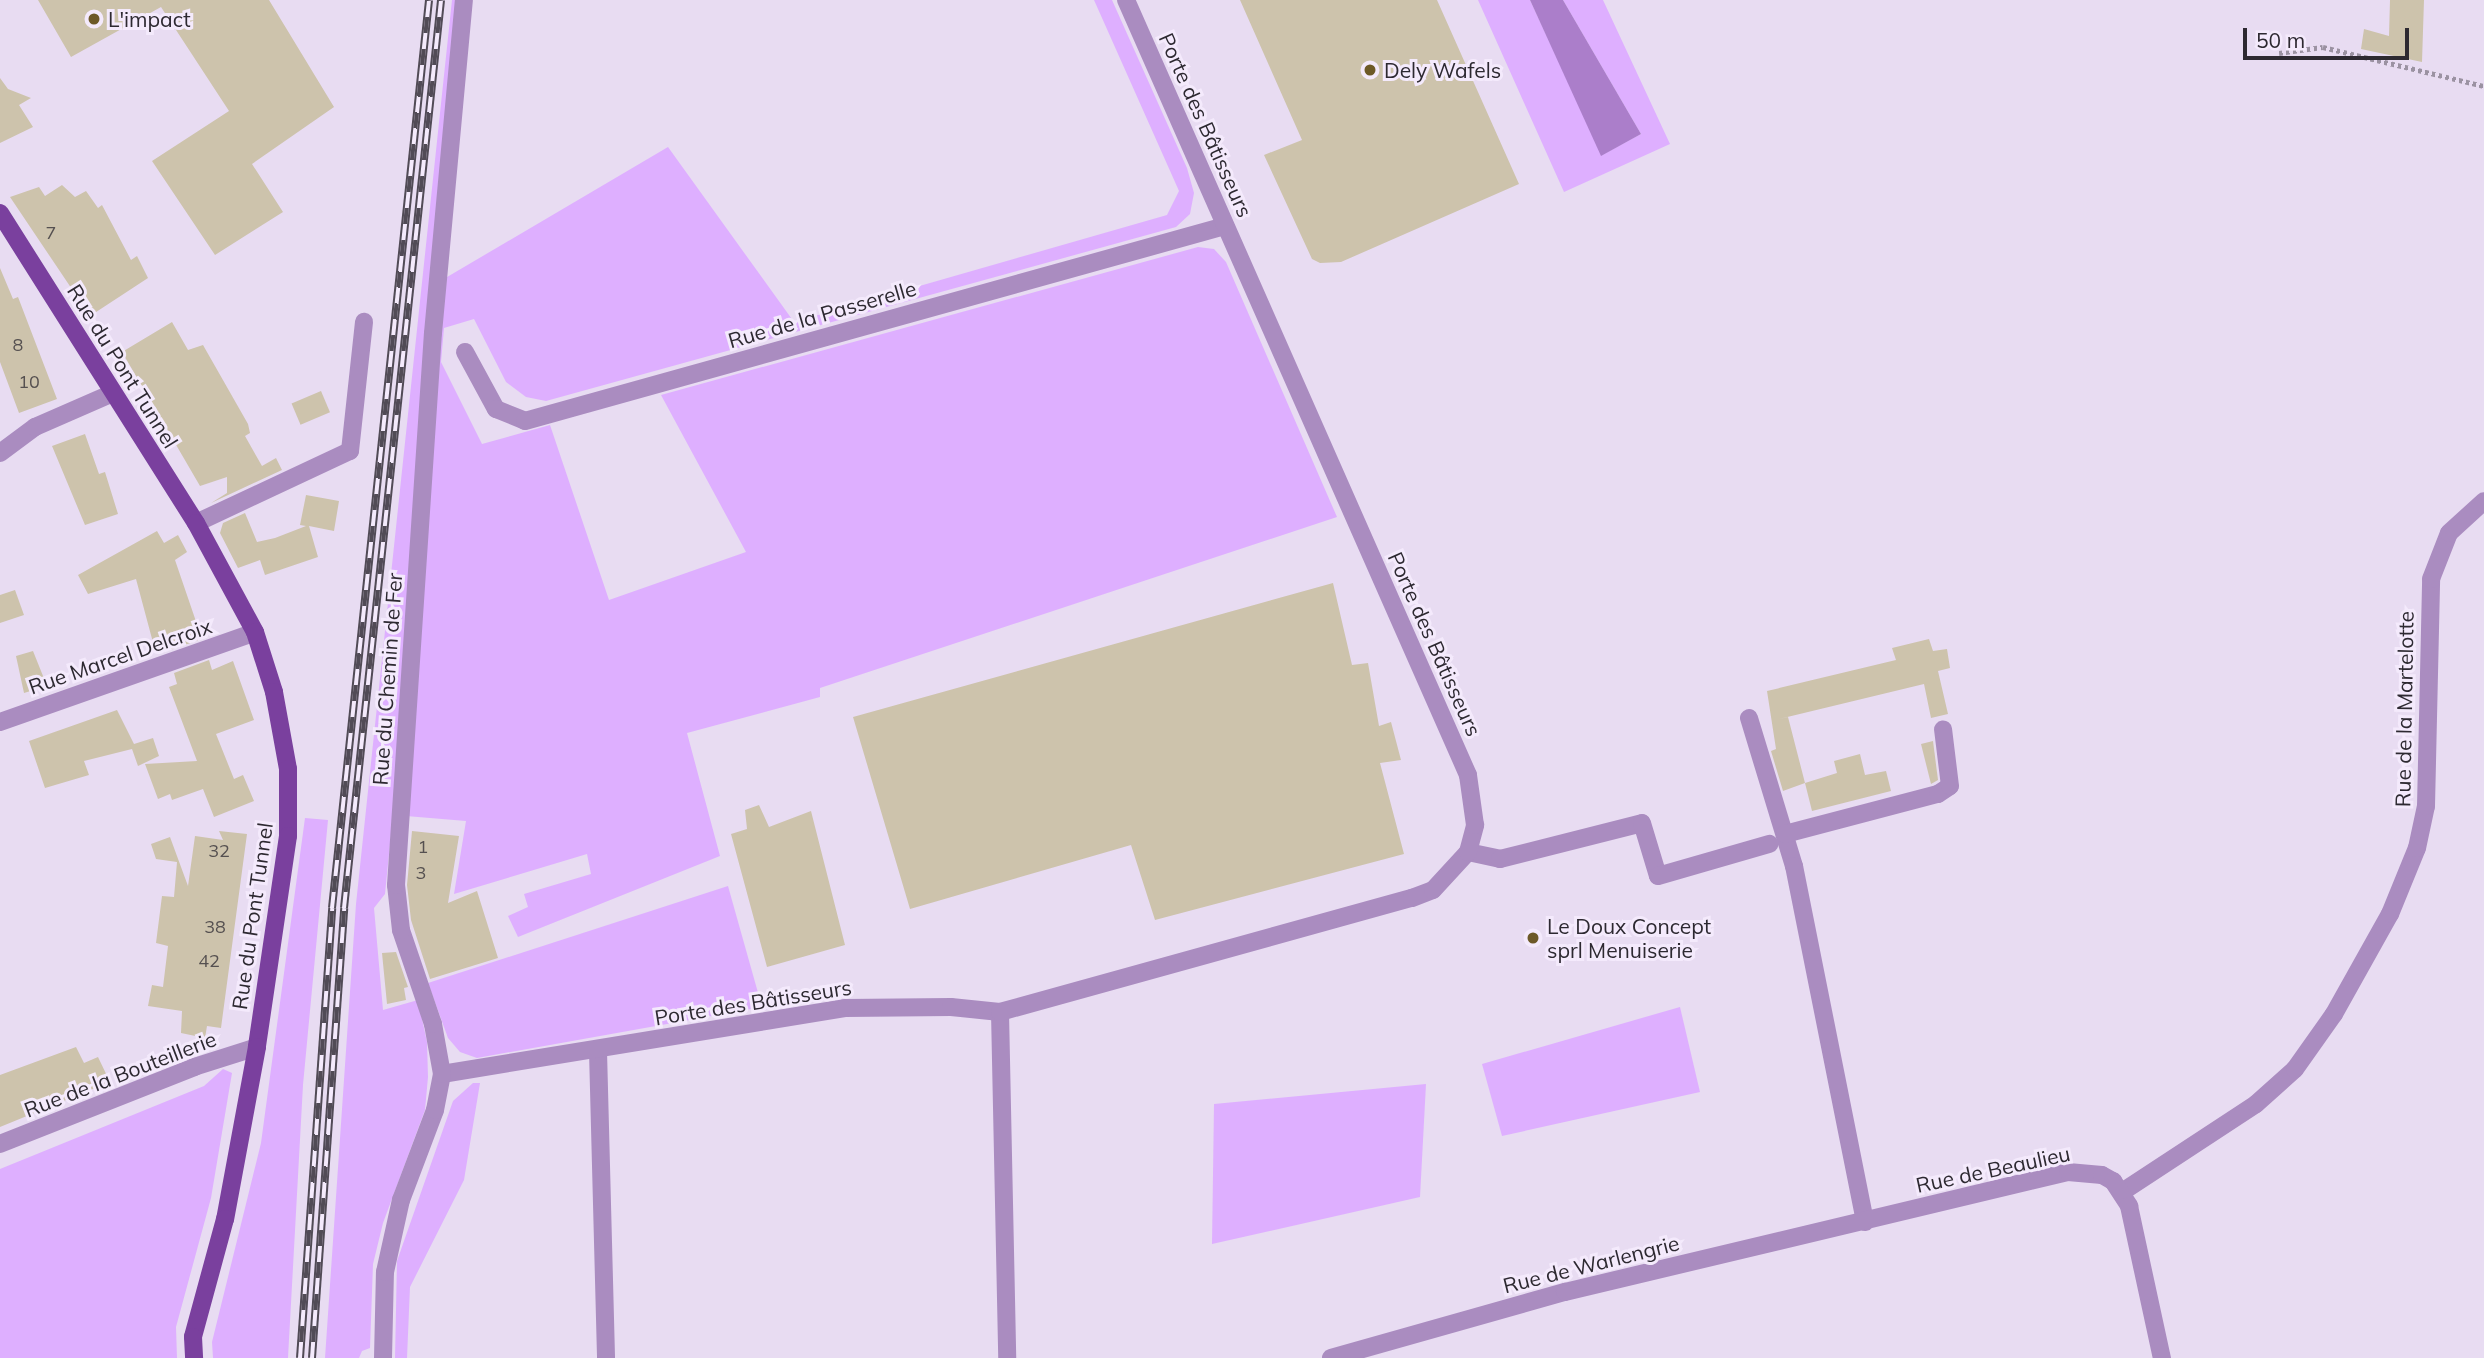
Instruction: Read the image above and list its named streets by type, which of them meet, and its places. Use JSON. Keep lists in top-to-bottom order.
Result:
{
  "streets": {
    "main road": ["Rue du Pont Tunnel"],
    "street": [
      "Porte des Bâtisseurs",
      "Rue de la Passerelle",
      "Rue Marcel Delcroix",
      "Rue du Chemin de Fer",
      "Rue de la Martelotte",
      "Rue de la Bouteillerie",
      "Rue de Beaulieu",
      "Rue de Warlengrie"
    ]
  },
  "crossings": [
    ["Porte des Bâtisseurs", "Rue de la Passerelle"],
    ["Porte des Bâtisseurs", "Rue du Chemin de Fer"],
    ["Rue du Pont Tunnel", "Rue Marcel Delcroix"],
    ["Rue du Pont Tunnel", "Rue de la Bouteillerie"],
    ["Rue de la Martelotte", "Rue de Beaulieu"],
    ["Rue de Beaulieu", "Rue de Warlengrie"]
  ],
  "places": ["L'impact", "Dely Wafels", "Le Doux Concept sprl Menuiserie"],
  "house_numbers": [
    "7",
    "8",
    "10",
    "1",
    "32",
    "3",
    "38",
    "42"
  ],
  "scale_bar": "50 m"
}
